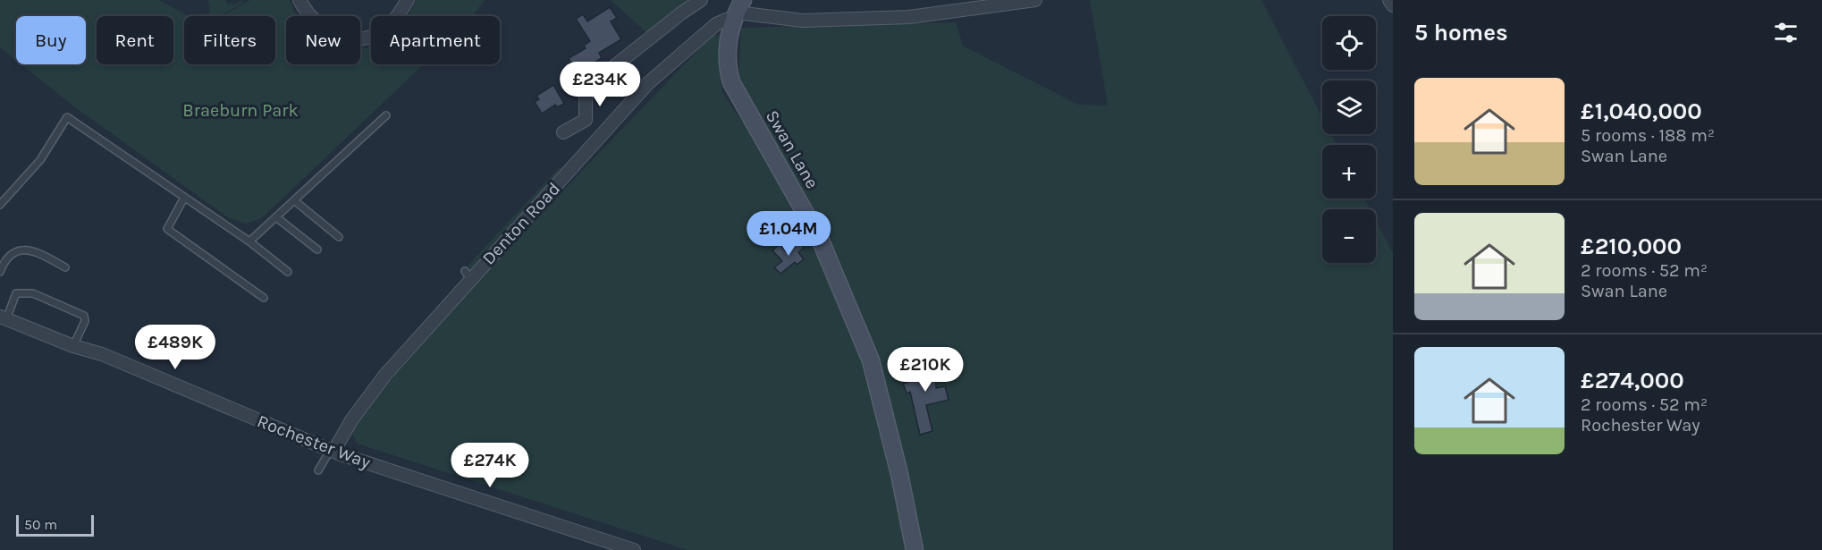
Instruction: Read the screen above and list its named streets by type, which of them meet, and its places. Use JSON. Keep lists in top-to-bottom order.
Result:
{
  "streets": {
    "street": ["Swan Lane", "Denton Road", "Rochester Way"]
  },
  "crossings": [
    ["Swan Lane", "Denton Road"],
    ["Denton Road", "Rochester Way"]
  ],
  "parks": ["Braeburn Park"],
  "scale_bar": "50 m",
  "page": {
    "heading": "5 homes",
    "map_buttons": ["+", "−"],
    "chip": [
      "Buy",
      "Rent",
      "Filters",
      "New",
      "Apartment"
    ],
    "price": [
      "£234K",
      "£1.04M",
      "£489K",
      "£210K",
      "£274K"
    ],
    "list": [
      {
        "name": "£1,040,000",
        "note": "5 rooms · 188 m² · Swan Lane"
      },
      {
        "name": "£210,000",
        "note": "2 rooms · 52 m² · Swan Lane"
      },
      {
        "name": "£274,000",
        "note": "2 rooms · 52 m² · Rochester Way"
      }
    ],
    "scale": "50 m"
  }
}
